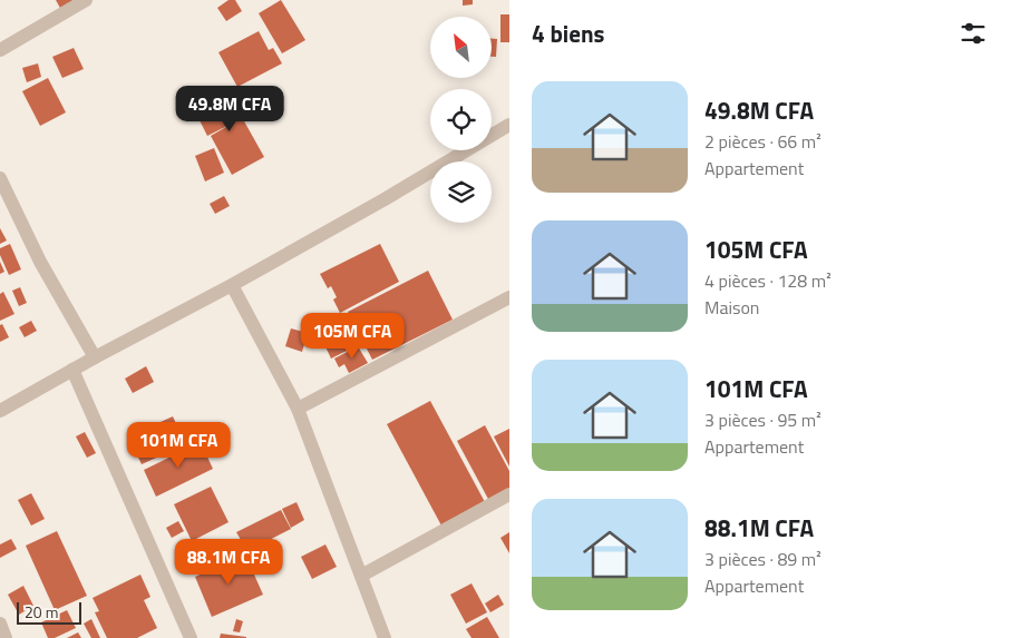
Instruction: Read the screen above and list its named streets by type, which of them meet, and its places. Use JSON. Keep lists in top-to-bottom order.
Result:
{
  "scale_bar": "20 m",
  "north": "top left",
  "page": {
    "heading": "4 biens",
    "list": [
      {
        "name": "49.8M CFA",
        "note": "2 pièces · 66 m² · Appartement"
      },
      {
        "name": "105M CFA",
        "note": "4 pièces · 128 m² · Maison"
      },
      {
        "name": "101M CFA",
        "note": "3 pièces · 95 m² · Appartement"
      },
      {
        "name": "88.1M CFA",
        "note": "3 pièces · 89 m² · Appartement"
      }
    ],
    "price": [
      "49.8M CFA",
      "105M CFA",
      "101M CFA",
      "88.1M CFA"
    ],
    "scale": "20 m"
  }
}
